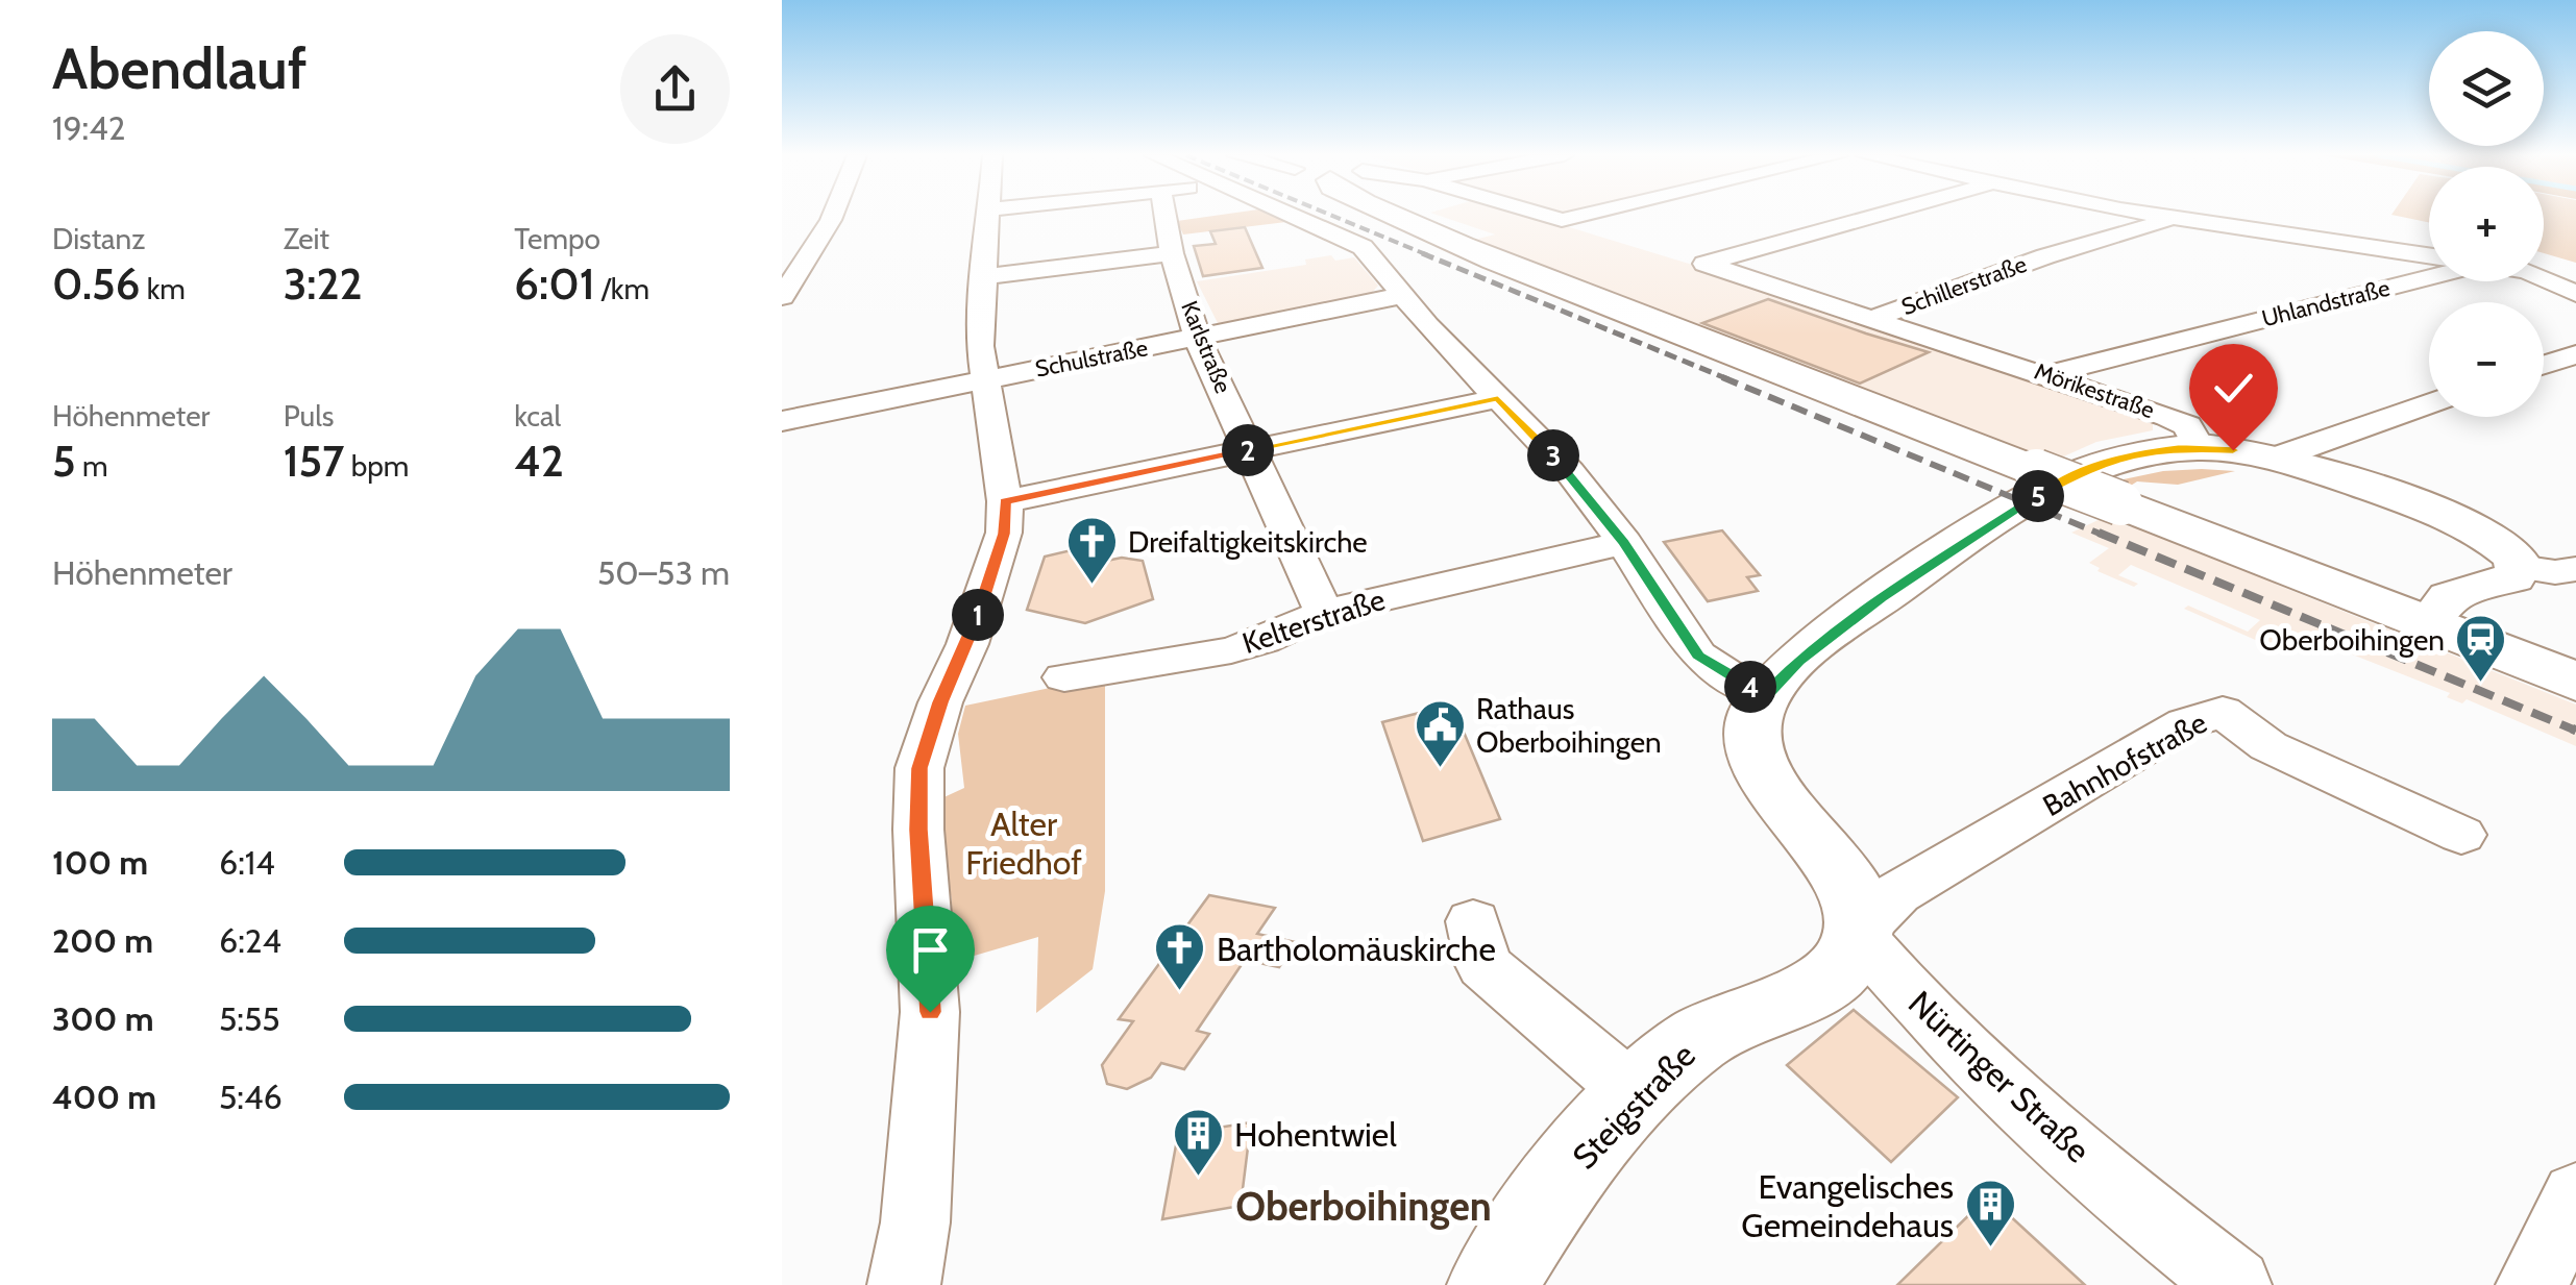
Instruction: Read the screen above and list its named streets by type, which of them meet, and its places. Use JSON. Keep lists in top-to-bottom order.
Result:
{
  "streets": {
    "street": [
      "Schillerstraße",
      "Uhlandstraße",
      "Karlstraße",
      "Schulstraße",
      "Mörikestraße",
      "Kelterstraße",
      "Bahnhofstraße",
      "Nürtinger Straße",
      "Steigstraße"
    ]
  },
  "crossings": [
    ["Schillerstraße", "Mörikestraße"],
    ["Uhlandstraße", "Mörikestraße"],
    ["Karlstraße", "Schulstraße"],
    ["Karlstraße", "Kelterstraße"],
    ["Bahnhofstraße", "Nürtinger Straße"],
    ["Bahnhofstraße", "Steigstraße"],
    ["Nürtinger Straße", "Steigstraße"]
  ],
  "districts": ["Oberboihingen"],
  "parks": ["Alter Friedhof"],
  "places": {
    "church": ["Dreifaltigkeitskirche", "Bartholomäuskirche"],
    "station": ["Oberboihingen"],
    "public building": ["Rathaus Oberboihingen"],
    "building": ["Hohentwiel", "Evangelisches Gemeindehaus"]
  },
  "page": {
    "heading": ["Abendlauf", "19:42"],
    "map_buttons": ["+", "−"],
    "stats": [
      ["Distanz", "0.56 km"],
      ["Zeit", "3:22"],
      ["Tempo", "6:01 /km"],
      ["Höhenmeter", "5 m"],
      ["Puls", "157 bpm"],
      ["kcal", "42"]
    ],
    "pins": [
      "2",
      "3",
      "5",
      "1",
      "4"
    ],
    "chart": ["Höhenmeter", "50–53 m"],
    "list": [
      {
        "name": "100 m",
        "note": "6:14"
      },
      {
        "name": "200 m",
        "note": "6:24"
      },
      {
        "name": "300 m",
        "note": "5:55"
      },
      {
        "name": "400 m",
        "note": "5:46"
      }
    ]
  }
}
